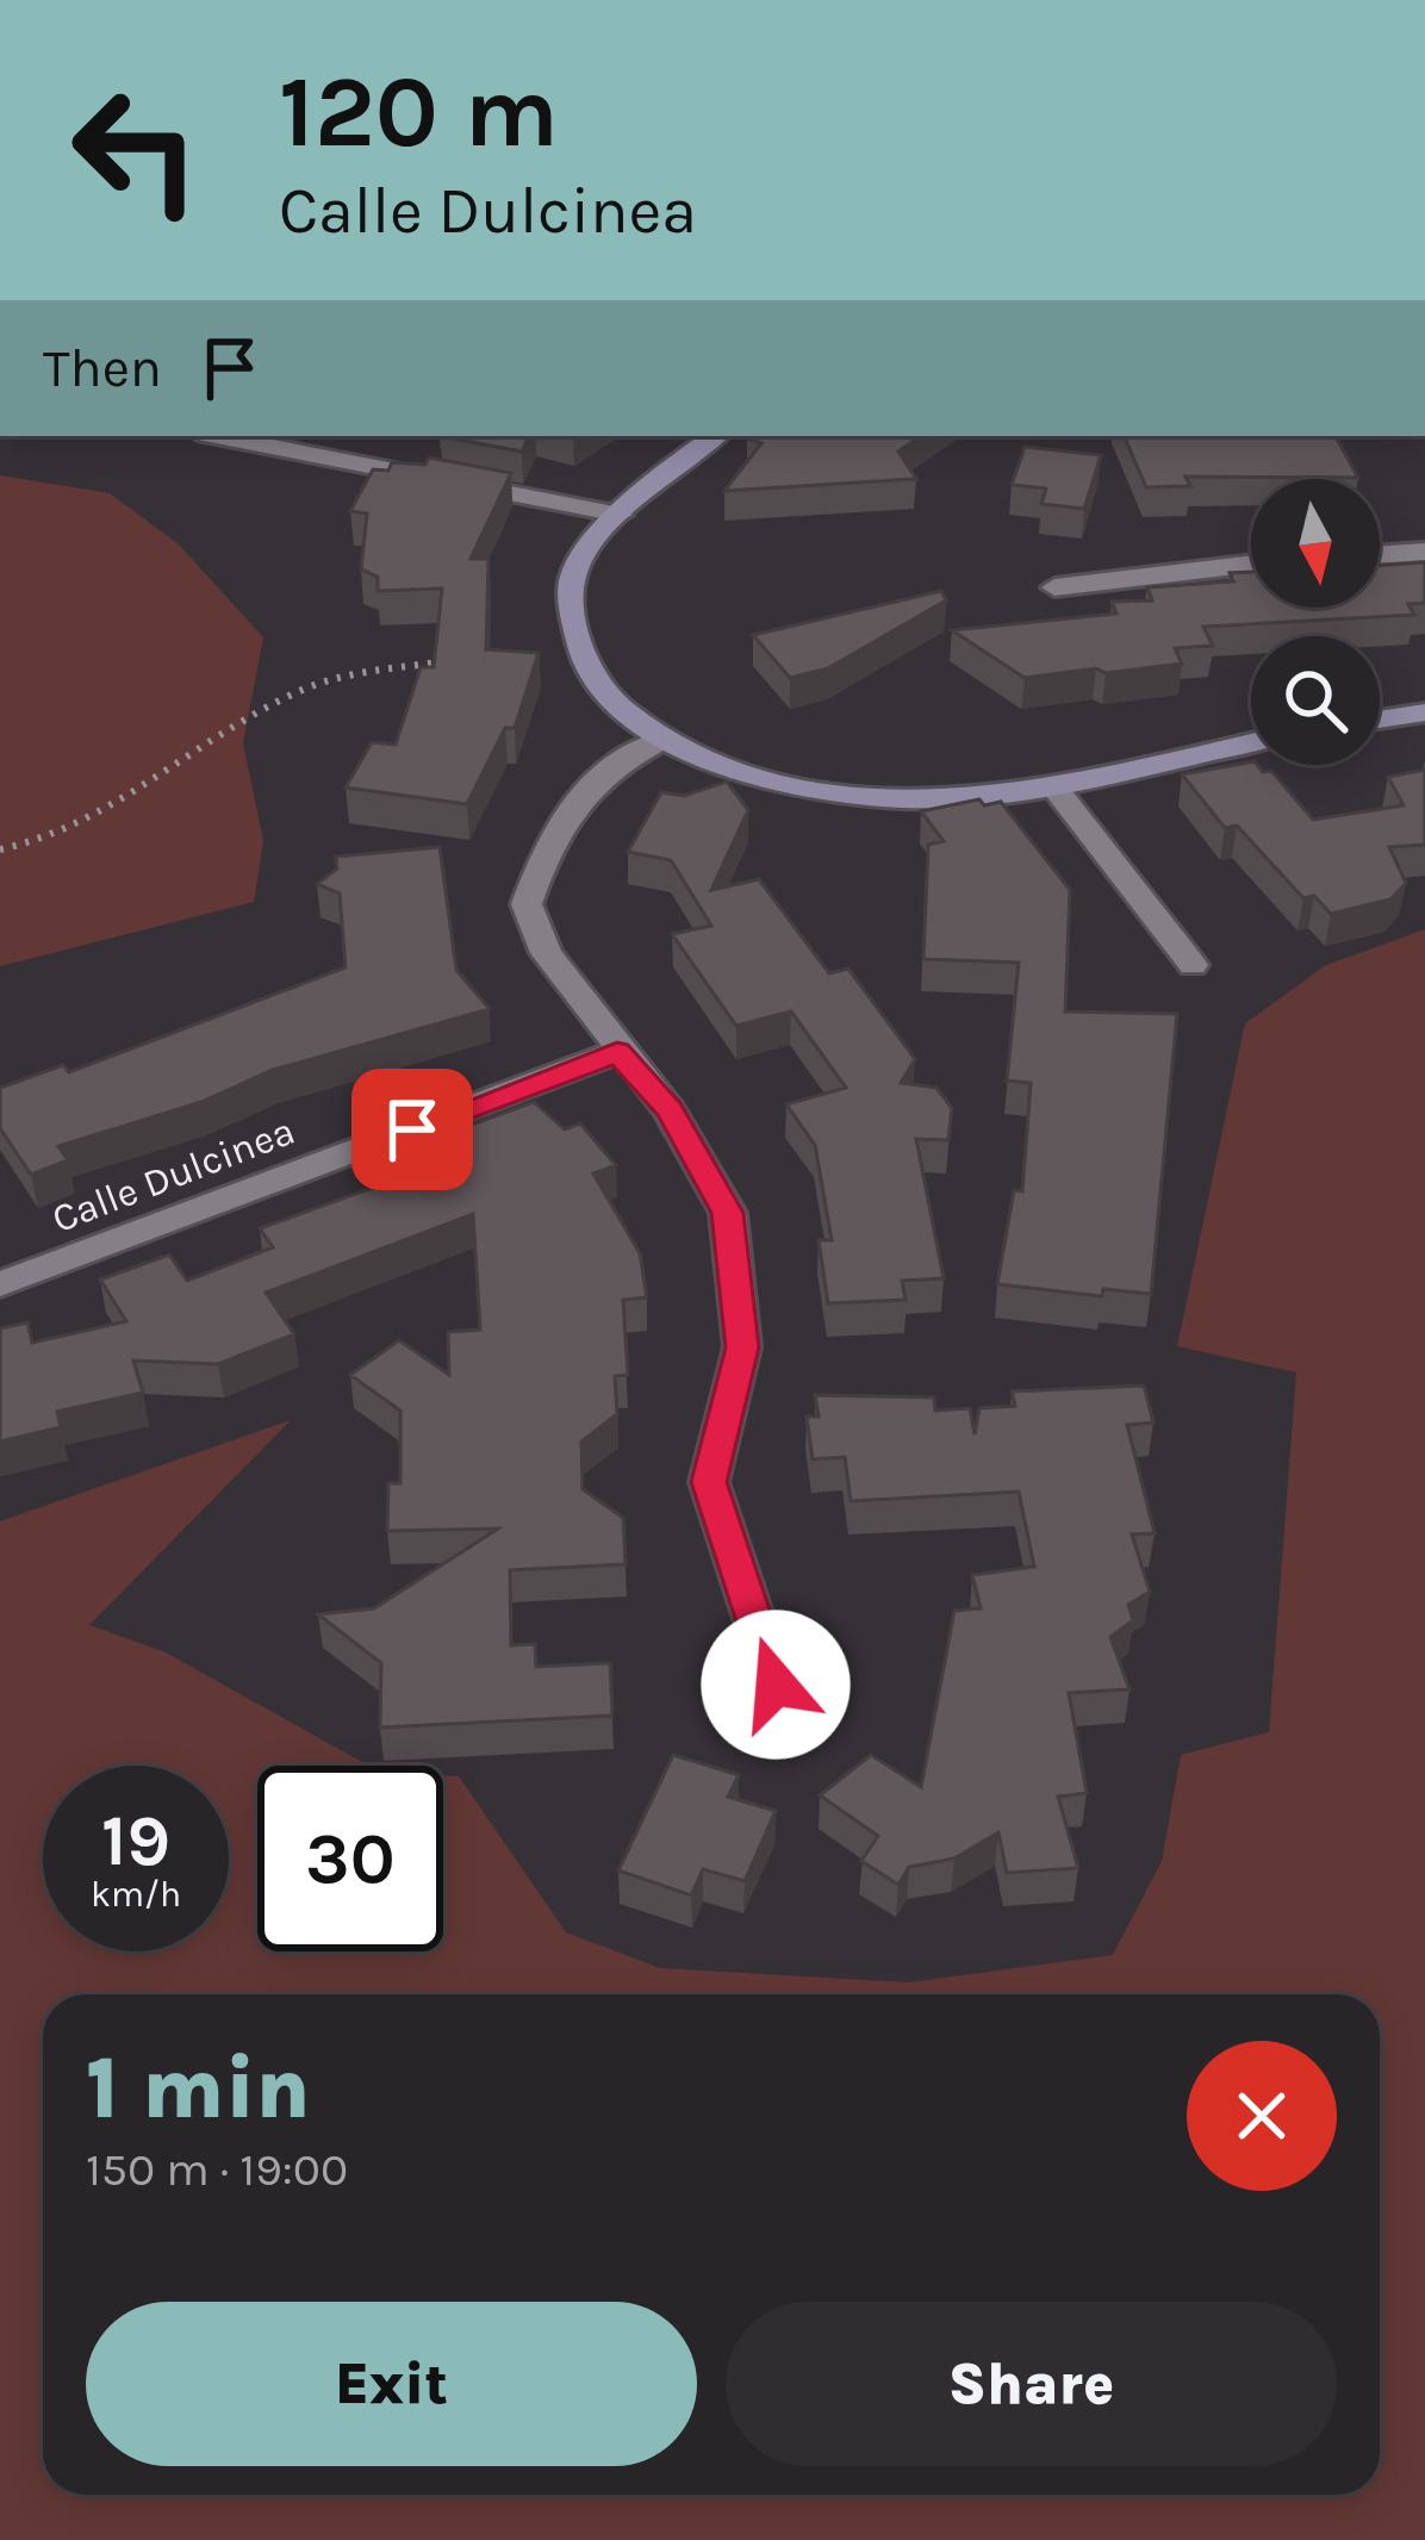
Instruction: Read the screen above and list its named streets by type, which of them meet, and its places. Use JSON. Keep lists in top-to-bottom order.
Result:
{
  "streets": {
    "street": ["Calle Dulcinea"]
  },
  "north": "bottom",
  "page": {
    "turn": ["120 m", "Calle Dulcinea"],
    "then": "Then",
    "speed": "19 km/h",
    "limit": "30",
    "heading": ["1 min", "150 m · 19:00"],
    "buttons": ["Exit", "Share"]
  }
}
